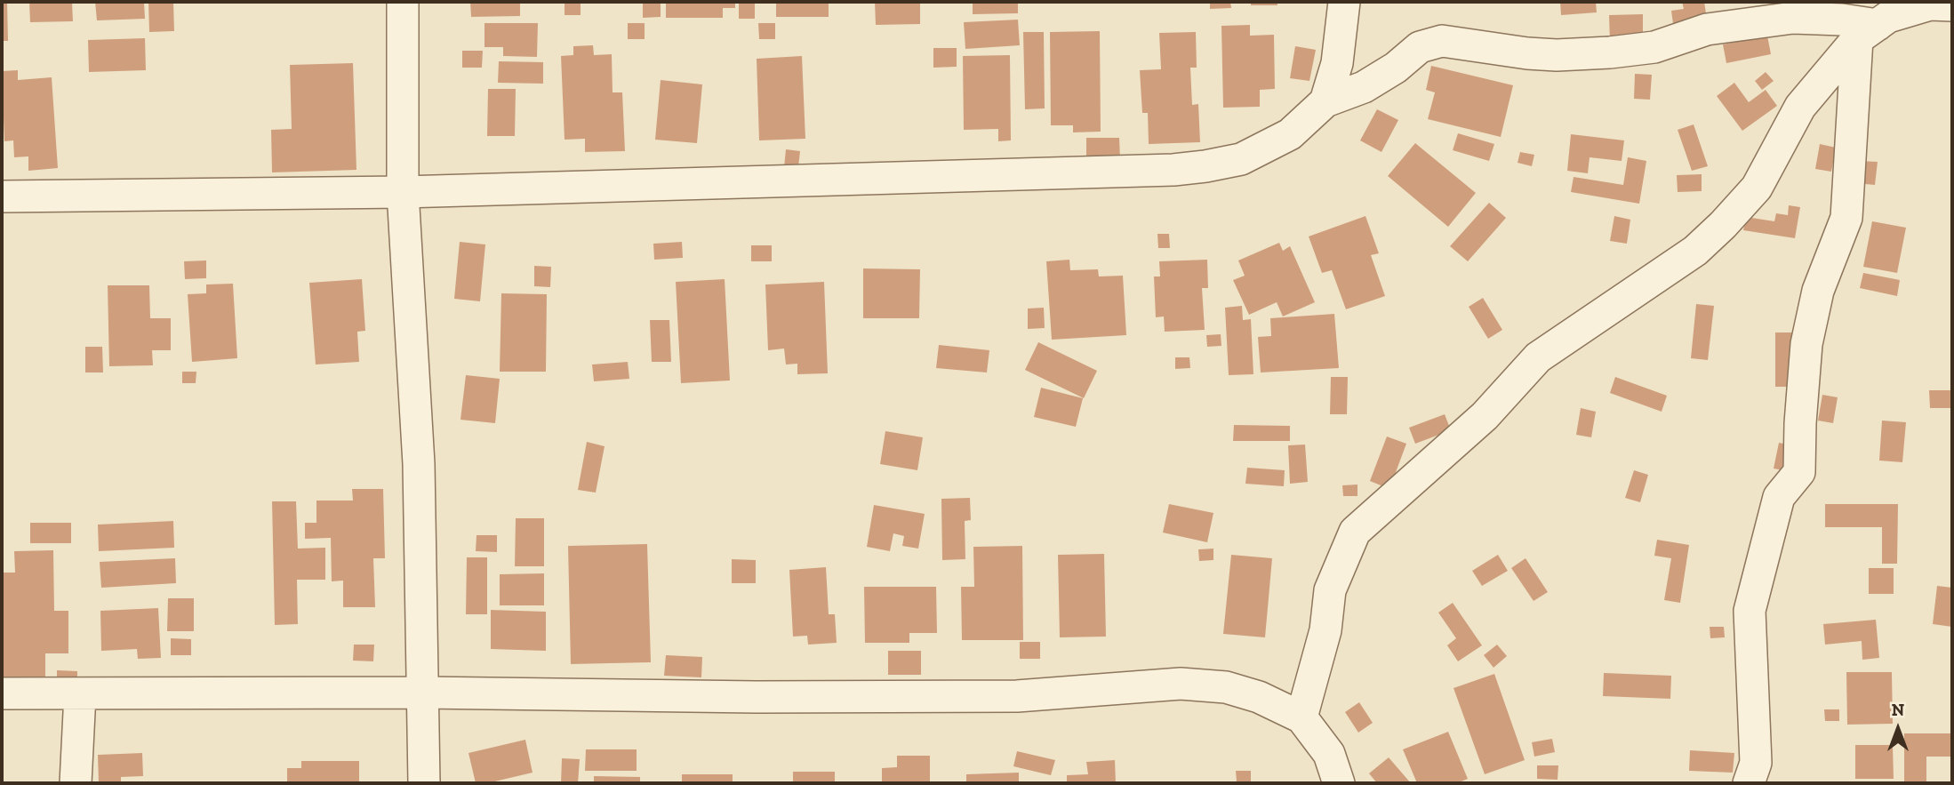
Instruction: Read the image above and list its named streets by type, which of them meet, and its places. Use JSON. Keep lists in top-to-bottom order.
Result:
{
  "north": "top"
}
